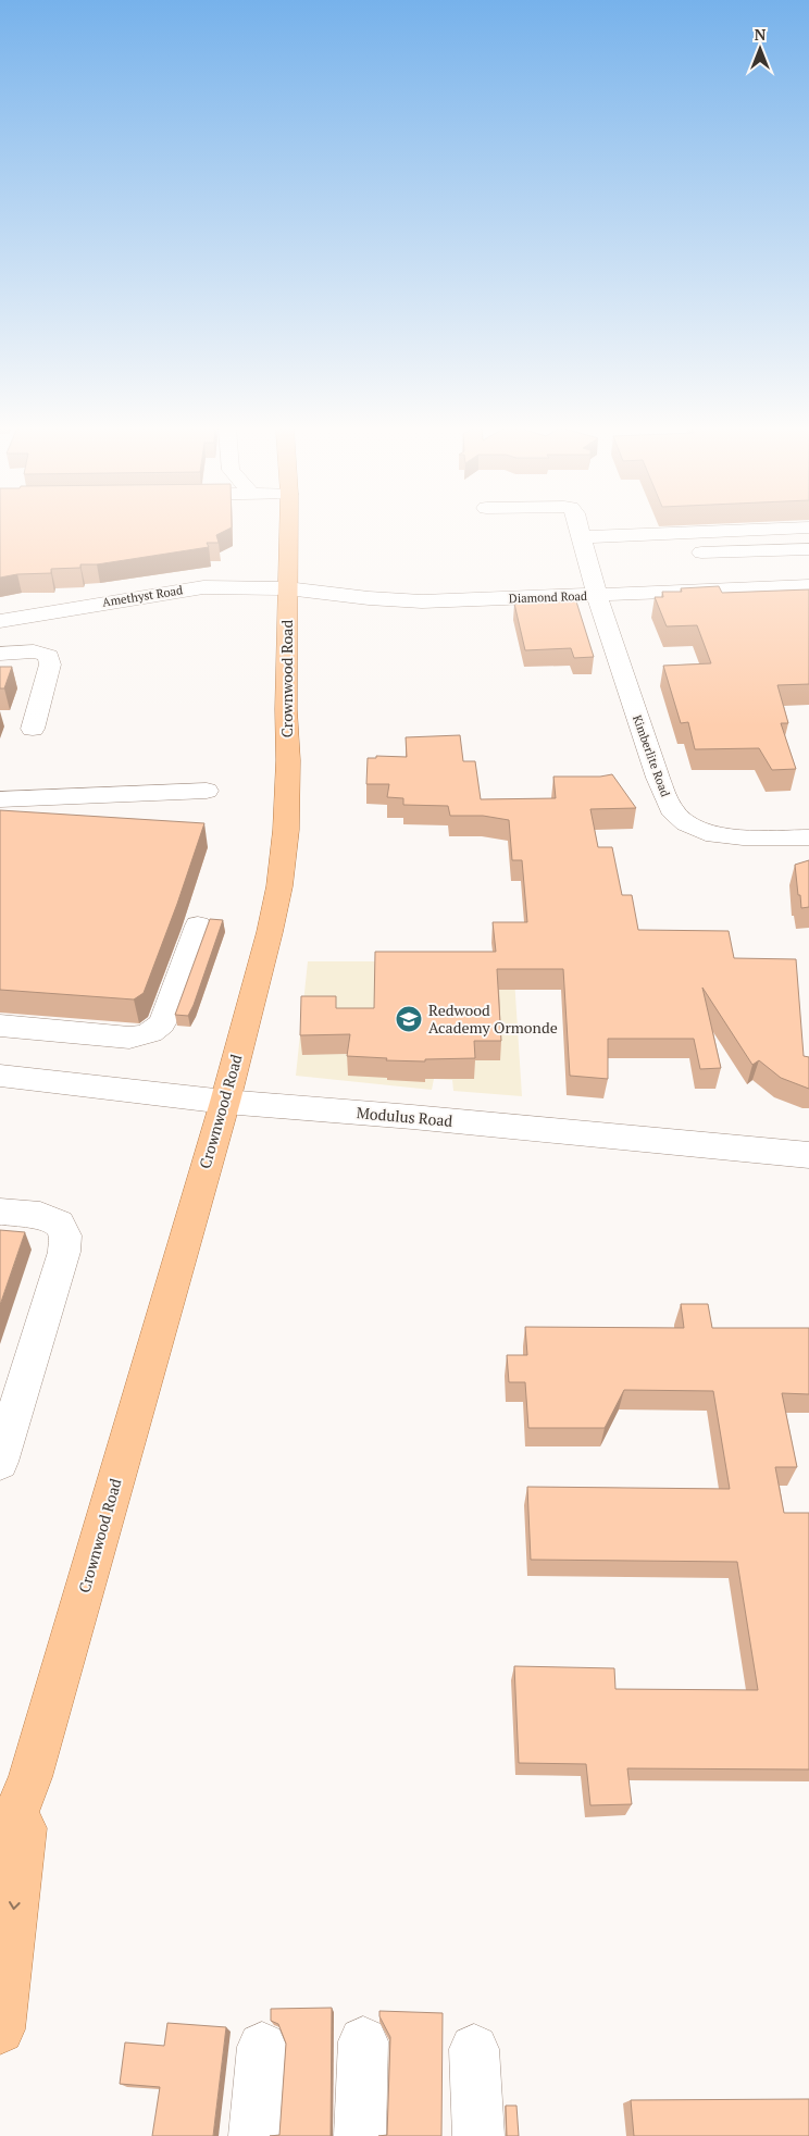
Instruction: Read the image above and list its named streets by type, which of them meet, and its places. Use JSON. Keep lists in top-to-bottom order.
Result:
{
  "streets": {
    "main road": ["Crownwood Road"],
    "street": [
      "Amethyst Road",
      "Diamond Road",
      "Kimberlite Road",
      "Modulus Road"
    ]
  },
  "crossings": [
    ["Amethyst Road", "Diamond Road"],
    ["Amethyst Road", "Crownwood Road"],
    ["Diamond Road", "Crownwood Road"],
    ["Diamond Road", "Kimberlite Road"],
    ["Crownwood Road", "Modulus Road"]
  ],
  "places": {
    "school or university": ["Redwood Academy Ormonde"]
  },
  "north": "top"
}
